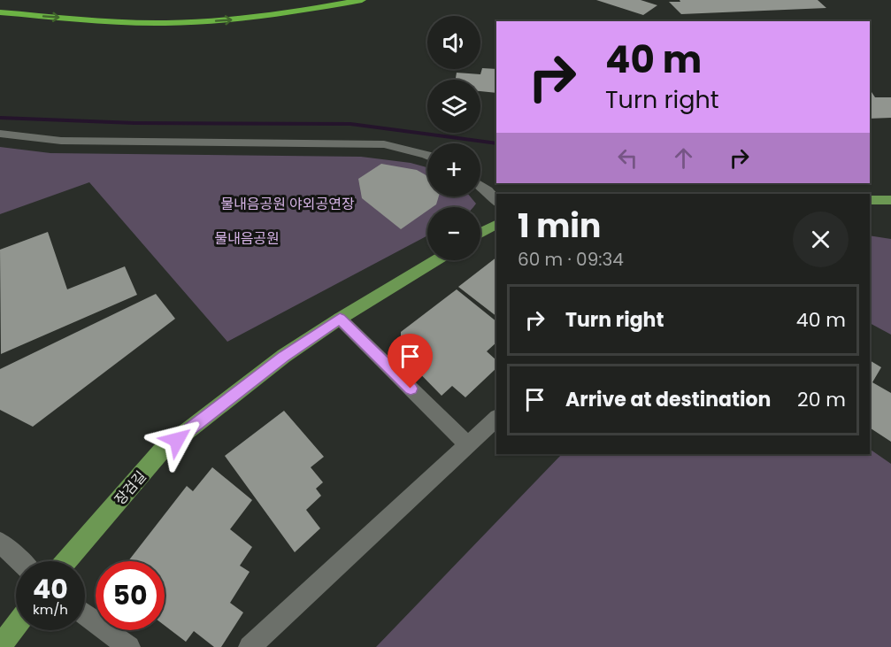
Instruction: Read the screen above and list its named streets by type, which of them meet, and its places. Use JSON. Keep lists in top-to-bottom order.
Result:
{
  "streets": {
    "main road": ["장검길"]
  },
  "parks": ["물내음공원 야외공연장", "물내음공원"],
  "page": {
    "map_buttons": ["+", "−"],
    "turn": ["40 m", "Turn right"],
    "heading": ["1 min", "60 m · 09:34"],
    "list": [
      {
        "name": "Turn right",
        "value": "40 m"
      },
      {
        "name": "Arrive at destination",
        "value": "20 m"
      }
    ],
    "speed": "40 km/h",
    "limit": "50"
  }
}
